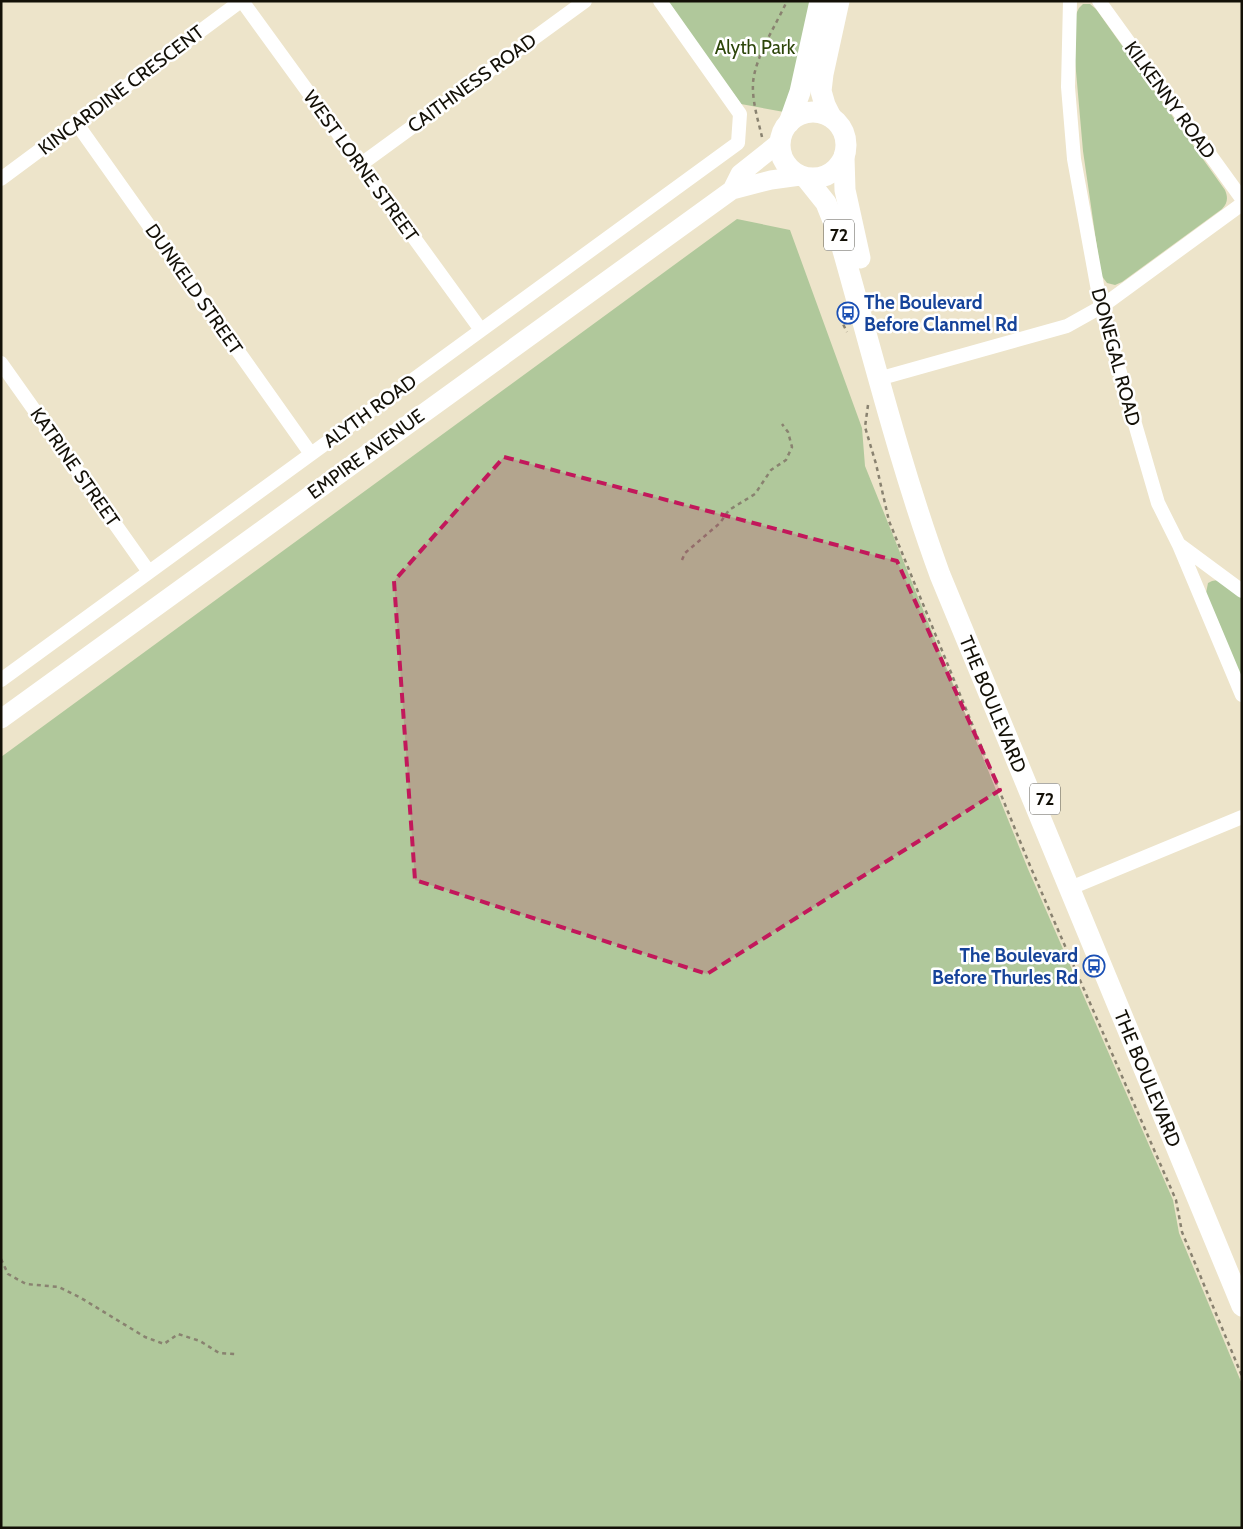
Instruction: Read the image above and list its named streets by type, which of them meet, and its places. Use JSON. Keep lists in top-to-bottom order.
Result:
{
  "streets": {
    "main road": ["72", "EMPIRE AVENUE", "THE BOULEVARD"],
    "street": [
      "CAITHNESS ROAD",
      "KINCARDINE CRESCENT",
      "KILKENNY ROAD",
      "WEST LORNE STREET",
      "DUNKELD STREET",
      "DONEGAL ROAD",
      "ALYTH ROAD",
      "KATRINE STREET"
    ]
  },
  "crossings": [
    ["CAITHNESS ROAD", "WEST LORNE STREET"],
    ["KINCARDINE CRESCENT", "WEST LORNE STREET"],
    ["KINCARDINE CRESCENT", "DUNKELD STREET"],
    ["WEST LORNE STREET", "ALYTH ROAD"],
    ["72", "EMPIRE AVENUE"],
    ["72", "THE BOULEVARD"],
    ["DUNKELD STREET", "ALYTH ROAD"],
    ["ALYTH ROAD", "KATRINE STREET"],
    ["EMPIRE AVENUE", "THE BOULEVARD"]
  ],
  "parks": ["Alyth Park"],
  "places": {
    "bus stop": ["The Boulevard Before Clanmel Rd", "The Boulevard Before Thurles Rd"]
  }
}
